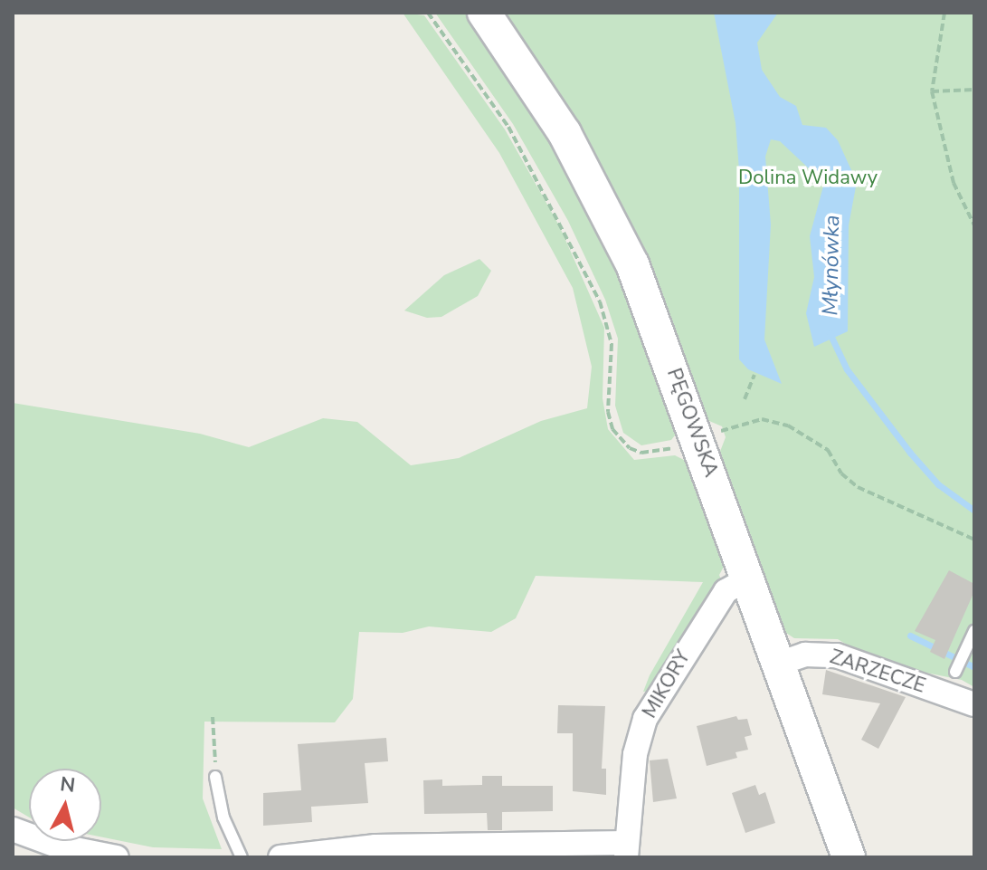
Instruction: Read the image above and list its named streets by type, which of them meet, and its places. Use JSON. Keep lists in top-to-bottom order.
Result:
{
  "streets": {
    "main road": ["PĘGOWSKA"],
    "street": ["ZARZECZE", "MIKORY"]
  },
  "crossings": [
    ["PĘGOWSKA", "ZARZECZE"],
    ["PĘGOWSKA", "MIKORY"]
  ],
  "water": ["Młynówka"],
  "parks": ["Dolina Widawy"],
  "north": "top"
}
